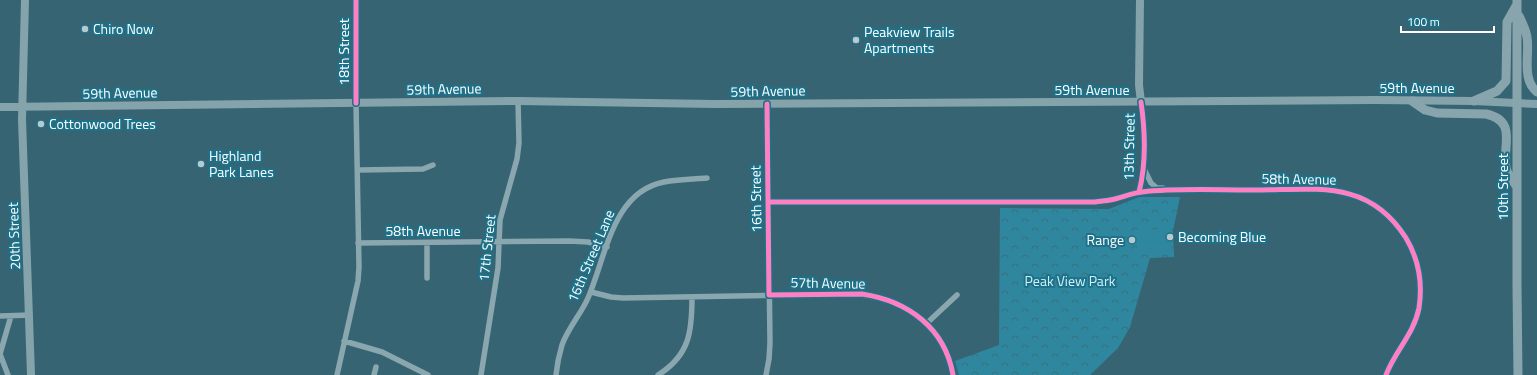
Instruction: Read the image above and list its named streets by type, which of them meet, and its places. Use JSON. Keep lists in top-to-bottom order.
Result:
{
  "streets": {
    "main road": [
      "18th Street",
      "59th Avenue",
      "13th Street",
      "10th Street",
      "20th Street"
    ],
    "street": [
      "58th Avenue",
      "16th Street",
      "17th Street",
      "16th Street Lane",
      "57th Avenue"
    ]
  },
  "crossings": [
    ["18th Street", "59th Avenue"],
    ["18th Street", "58th Avenue"],
    ["59th Avenue", "13th Street"],
    ["59th Avenue", "10th Street"],
    ["59th Avenue", "16th Street"],
    ["59th Avenue", "20th Street"],
    ["59th Avenue", "17th Street"],
    ["13th Street", "58th Avenue"],
    ["58th Avenue", "16th Street"],
    ["58th Avenue", "17th Street"],
    ["58th Avenue", "16th Street Lane"],
    ["16th Street", "57th Avenue"],
    ["16th Street Lane", "57th Avenue"]
  ],
  "parks": ["Peak View Park"],
  "places": [
    "Chiro Now",
    "Peakview Trails Apartments",
    "Cottonwood Trees",
    "Highland Park Lanes",
    "Becoming Blue",
    "Range"
  ],
  "scale_bar": "100 m"
}
